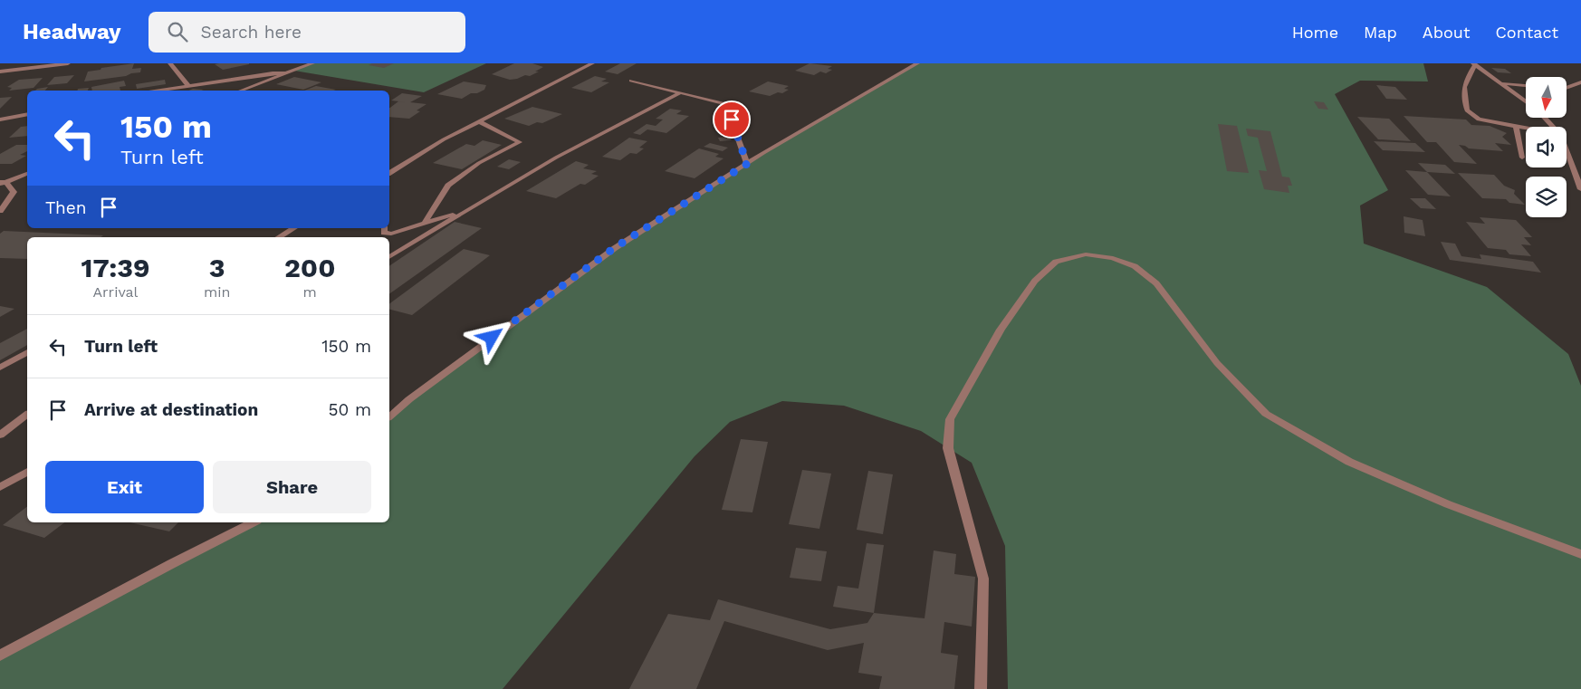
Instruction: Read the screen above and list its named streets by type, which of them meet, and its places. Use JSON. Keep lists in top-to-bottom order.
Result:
{
  "north": "bottom",
  "page": {
    "header": "Headway",
    "search": "Search here",
    "nav": [
      "Home",
      "Map",
      "About",
      "Contact"
    ],
    "turn": ["150 m", "Turn left"],
    "then": "Then",
    "eta": [
      "17:39",
      "Arrival",
      "3",
      "min",
      "200",
      "m"
    ],
    "list": [
      {
        "name": "Turn left",
        "value": "150 m"
      },
      {
        "name": "Arrive at destination",
        "value": "50 m"
      }
    ],
    "buttons": ["Exit", "Share"]
  }
}
